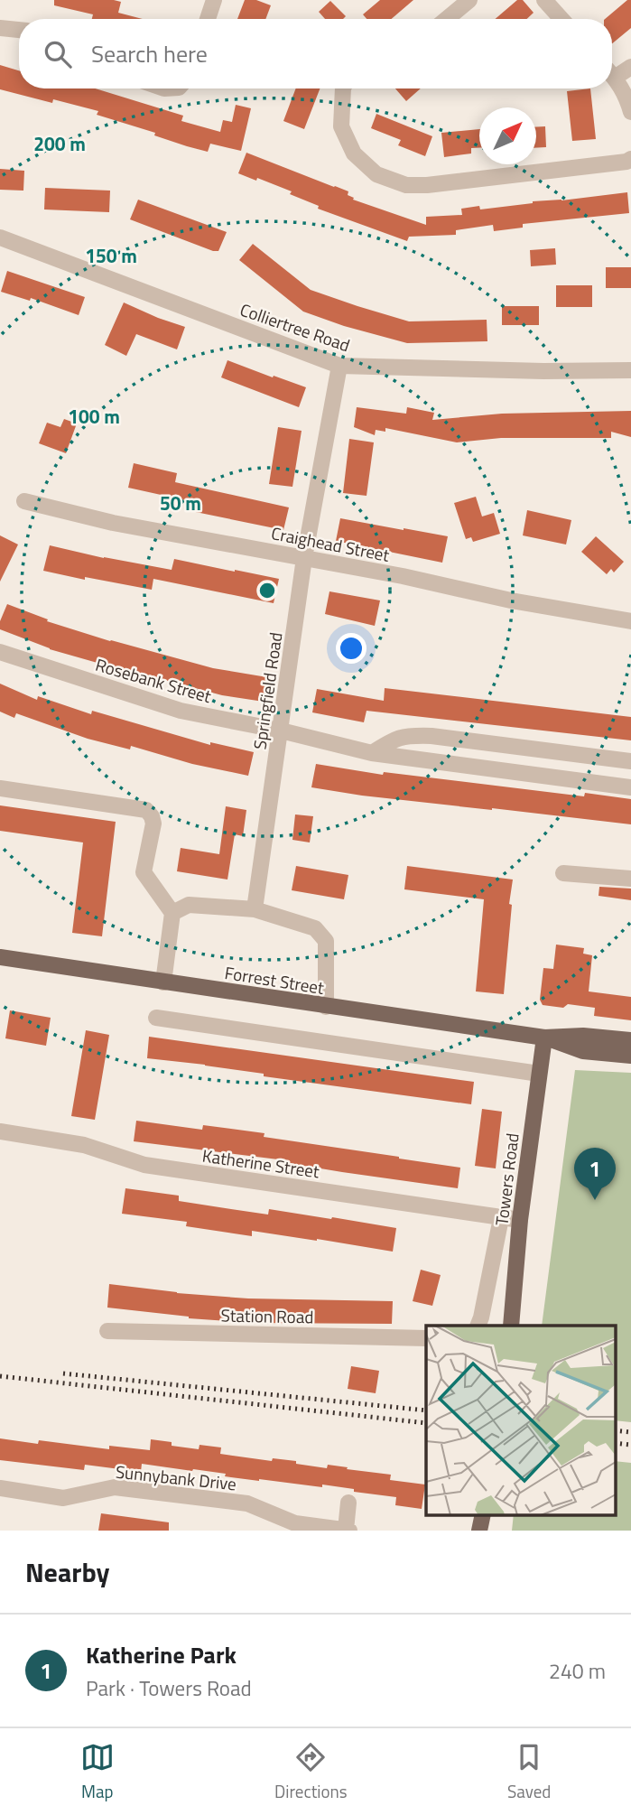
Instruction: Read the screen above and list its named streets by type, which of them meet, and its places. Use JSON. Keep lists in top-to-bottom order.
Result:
{
  "streets": {
    "main road": ["Forrest Street", "Towers Road"],
    "street": [
      "Colliertree Road",
      "Craighead Street",
      "Rosebank Street",
      "Springfield Road",
      "Katherine Street",
      "Station Road",
      "Sunnybank Drive"
    ]
  },
  "crossings": [
    ["Colliertree Road", "Springfield Road"],
    ["Craighead Street", "Springfield Road"],
    ["Rosebank Street", "Springfield Road"],
    ["Forrest Street", "Towers Road"],
    ["Katherine Street", "Towers Road"]
  ],
  "north": "top right",
  "page": {
    "search": "Search here",
    "pins": "1",
    "heading": "Nearby",
    "list": [
      {
        "mark": "1",
        "name": "Katherine Park",
        "note": "Park · Towers Road",
        "value": "240 m"
      }
    ],
    "nav": ["Map", "Directions", "Saved"]
  },
  "rings": [
    "200 m",
    "150 m",
    "100 m",
    "50 m"
  ]
}
